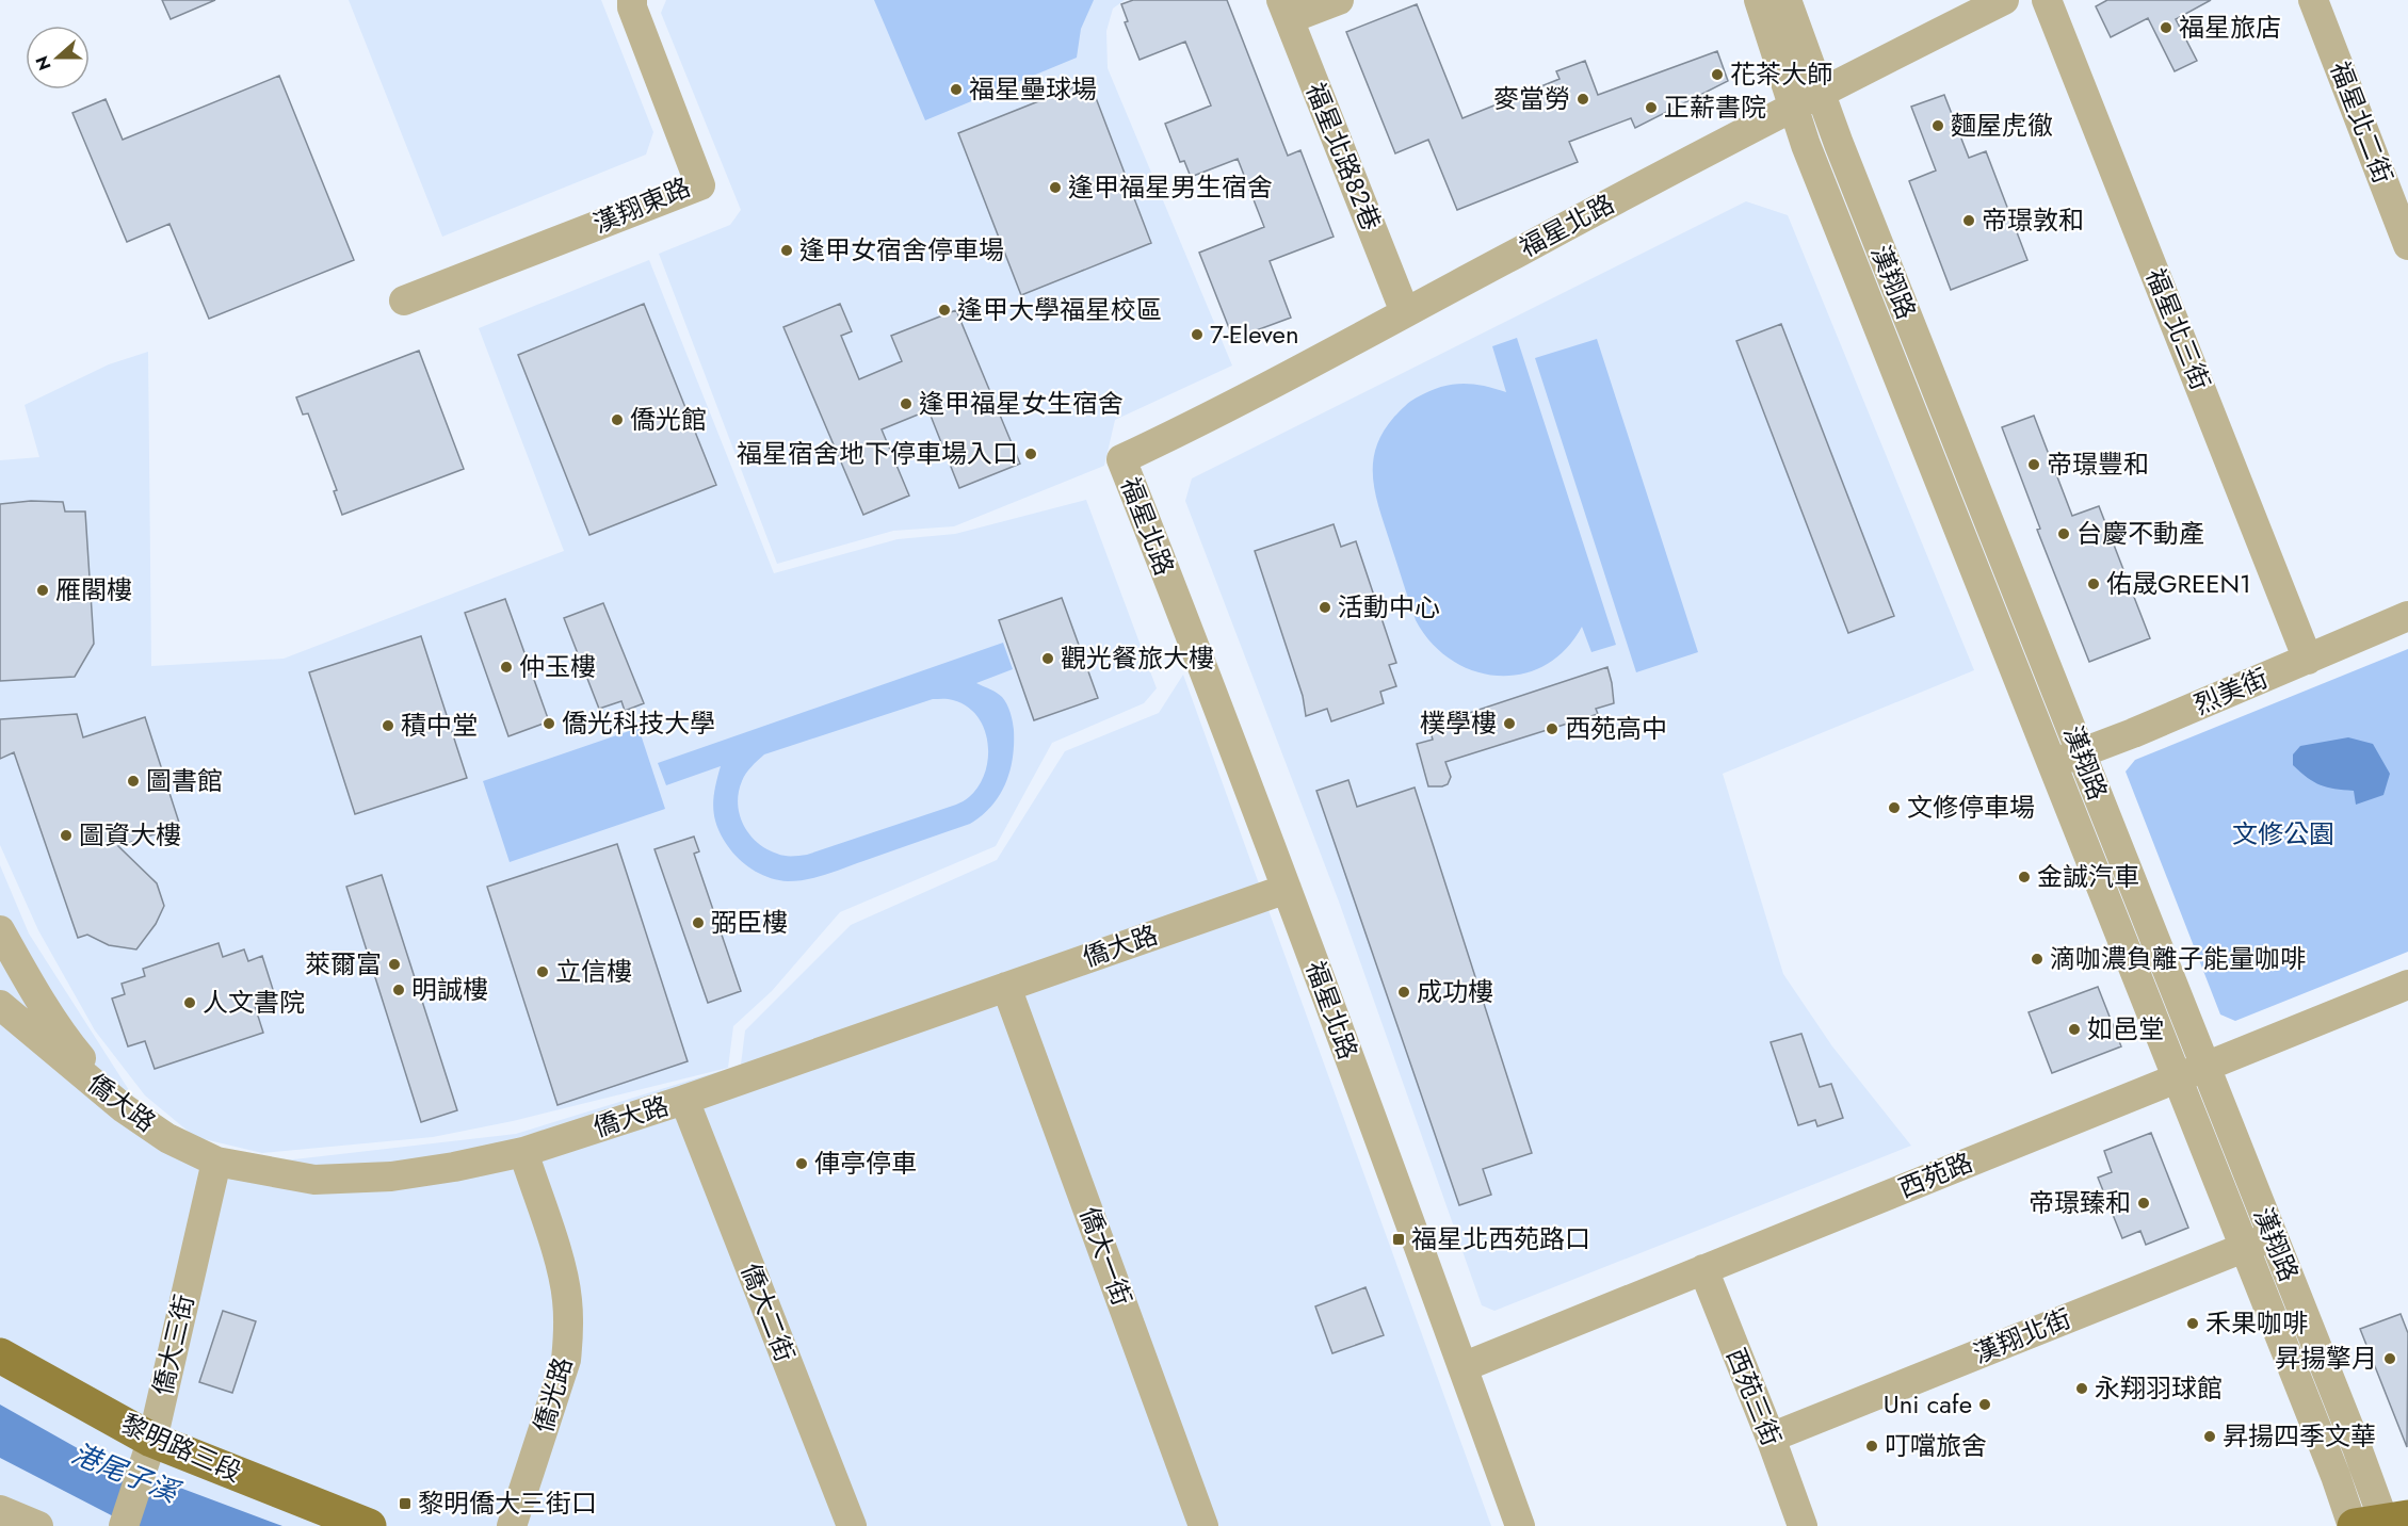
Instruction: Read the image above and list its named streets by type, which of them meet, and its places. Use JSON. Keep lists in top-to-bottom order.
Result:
{
  "streets": {
    "main road": ["黎明路三段"],
    "street": [
      "福星北二街",
      "福星北路82巷",
      "漢翔東路",
      "福星北路",
      "漢翔路",
      "福星北三街",
      "烈美街",
      "僑大路",
      "西苑路",
      "僑大一街",
      "僑大二街",
      "漢翔北街",
      "僑大三街",
      "僑光路",
      "西苑三街"
    ]
  },
  "crossings": [
    ["福星北路82巷", "福星北路"],
    ["福星北路", "漢翔路"],
    ["福星北路", "僑大路"],
    ["福星北路", "西苑路"],
    ["漢翔路", "烈美街"],
    ["漢翔路", "西苑路"],
    ["漢翔路", "漢翔北街"],
    ["福星北三街", "烈美街"],
    ["僑大路", "僑大一街"],
    ["僑大路", "僑大二街"],
    ["僑大路", "僑大三街"],
    ["僑大路", "僑光路"],
    ["西苑路", "西苑三街"],
    ["漢翔北街", "西苑三街"],
    ["僑大三街", "黎明路三段"]
  ],
  "water": ["港尾子溪"],
  "parks": ["文修公園"],
  "places": {
    "other": [
      "福星旅店",
      "花茶大師",
      "福星壘球場",
      "麥當勞",
      "正薪書院",
      "麵屋虎徹",
      "逢甲福星男生宿舍",
      "帝璟敦和",
      "逢甲女宿舍停車場",
      "逢甲大學福星校區",
      "7-Eleven",
      "逢甲福星女生宿舍",
      "僑光館",
      "福星宿舍地下停車場入口",
      "帝璟豐和",
      "台慶不動產",
      "佑晟GREEN1",
      "雁閣樓",
      "活動中心",
      "觀光餐旅大樓",
      "仲玉樓",
      "僑光科技大學",
      "樸學樓",
      "積中堂",
      "西苑高中",
      "圖書館",
      "文修停車場",
      "圖資大樓",
      "金誠汽車",
      "弼臣樓",
      "滴咖濃負離子能量咖啡",
      "萊爾富",
      "立信樓",
      "明誠樓",
      "成功樓",
      "人文書院",
      "如邑堂",
      "俥亭停車",
      "帝璟臻和",
      "禾果咖啡",
      "昇揚擎月",
      "永翔羽球館",
      "Uni cafe",
      "昇揚四季文華",
      "叮噹旅舍"
    ],
    "transit": ["福星北西苑路口", "黎明僑大三街口"]
  },
  "north": "left"
}
